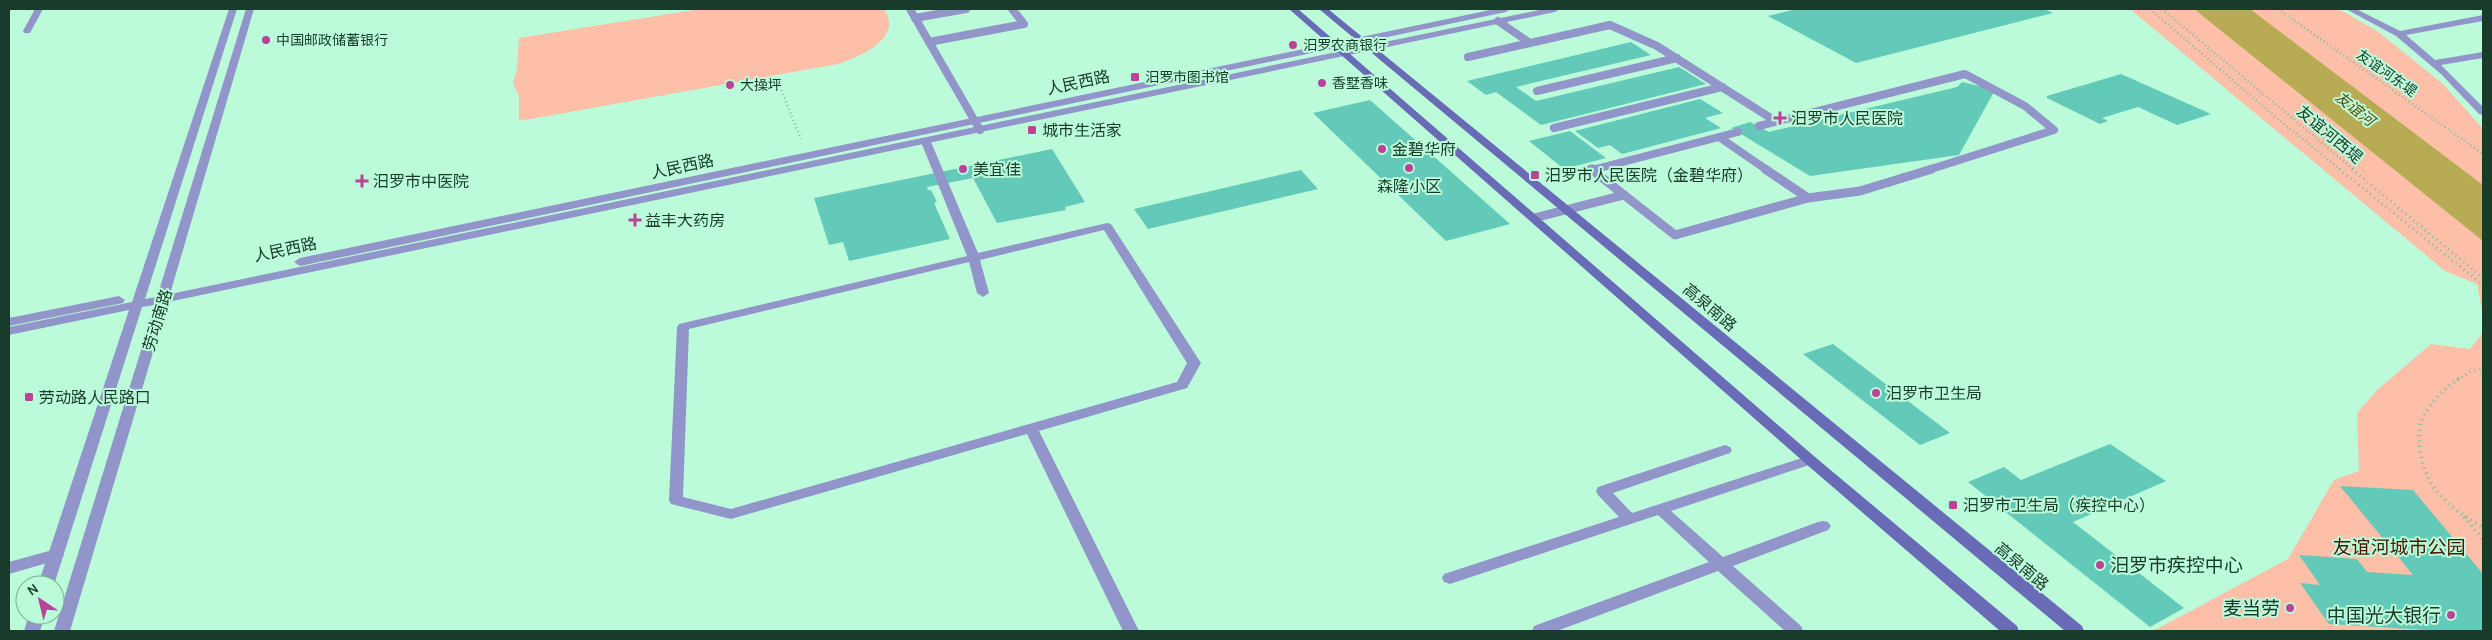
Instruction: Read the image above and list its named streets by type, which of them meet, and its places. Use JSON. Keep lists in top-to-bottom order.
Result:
{
  "streets": {
    "main road": ["高泉南路"],
    "street": ["人民西路", "劳动南路"],
    "path": ["友谊河东堤", "友谊河西堤"]
  },
  "crossings": [
    ["人民西路", "高泉南路"],
    ["人民西路", "劳动南路"]
  ],
  "water": ["友谊河"],
  "parks": ["友谊河城市公园"],
  "places": {
    "other": [
      "中国邮政储蓄银行",
      "汨罗农商银行",
      "香墅香味",
      "大操坪",
      "金碧华府",
      "森隆小区",
      "美宜佳",
      "汨罗市卫生局",
      "汨罗市疾控中心",
      "麦当劳",
      "中国光大银行"
    ],
    "transit": [
      "汨罗市图书馆",
      "城市生活家",
      "汨罗市人民医院（金碧华府）",
      "劳动路人民路口",
      "汨罗市卫生局（疾控中心）"
    ],
    "health": ["汨罗市人民医院", "汨罗市中医院", "益丰大药房"]
  },
  "north": "top left"
}
